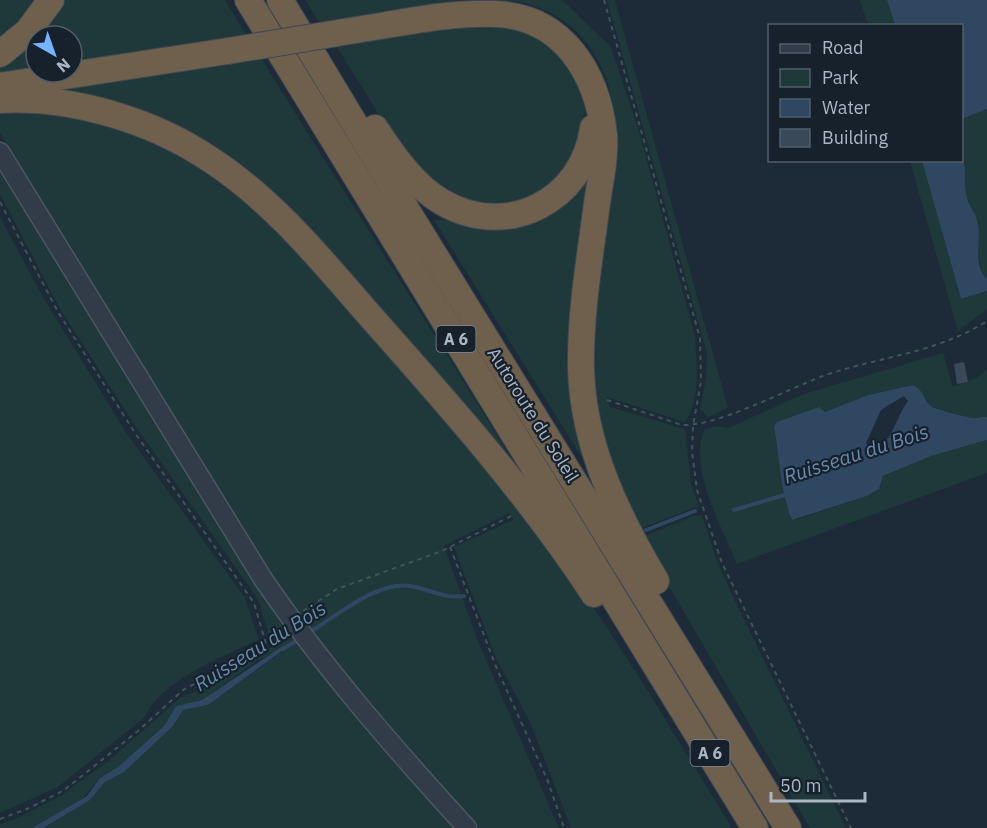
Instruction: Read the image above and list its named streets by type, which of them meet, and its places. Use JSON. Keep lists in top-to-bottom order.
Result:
{
  "streets": {
    "highway": ["A 6", "Autoroute du Soleil"]
  },
  "water": ["Ruisseau du Bois"],
  "legend": [
    "Road",
    "Park",
    "Water",
    "Building"
  ],
  "scale_bar": "50 m",
  "north": "bottom right"
}
